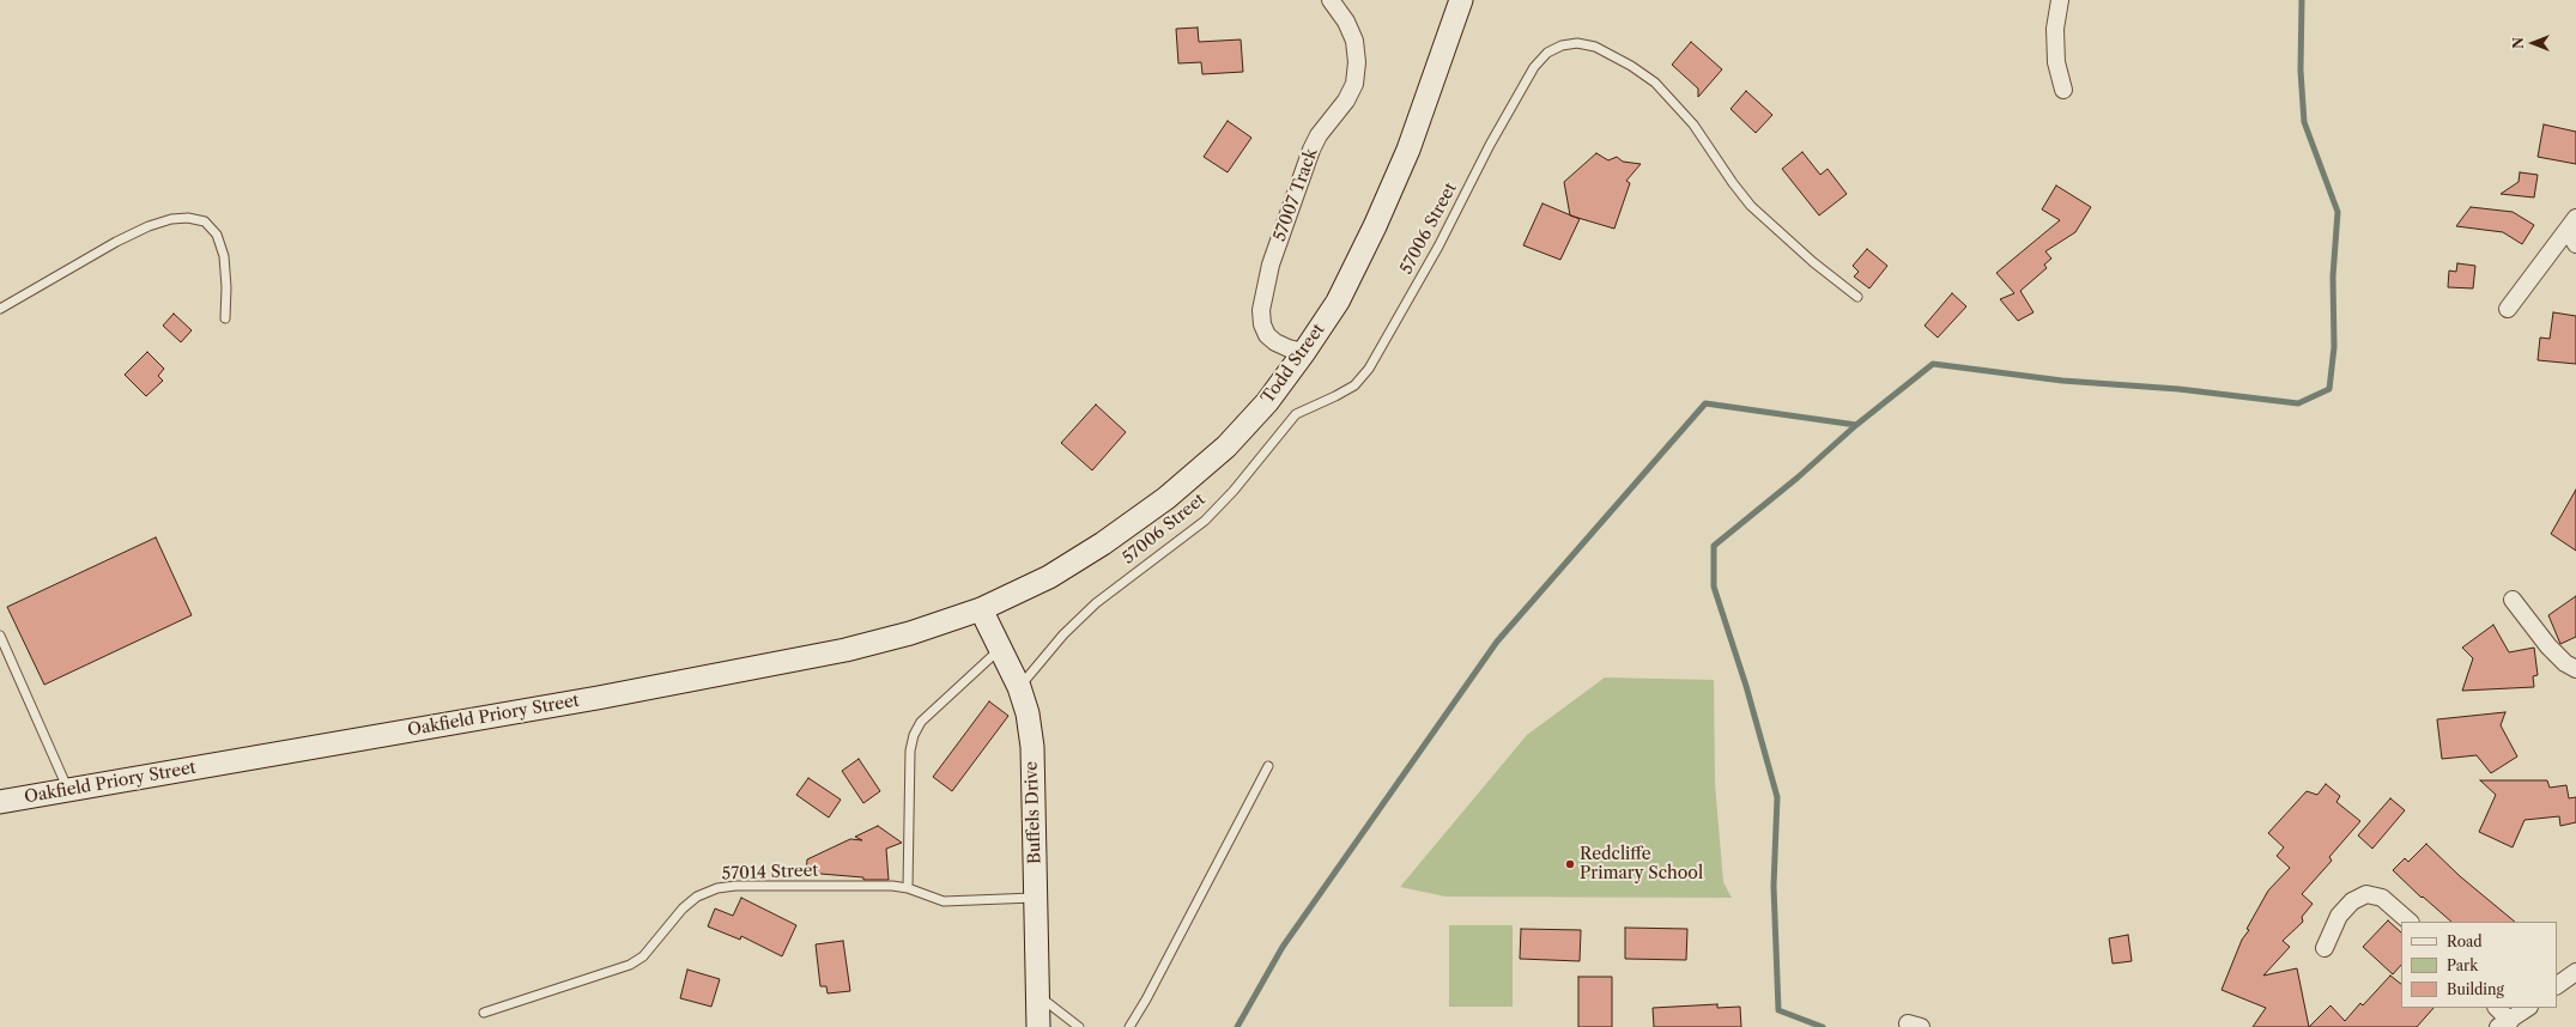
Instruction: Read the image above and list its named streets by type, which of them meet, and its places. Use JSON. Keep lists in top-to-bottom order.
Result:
{
  "streets": {
    "street": [
      "57007 Track",
      "Todd Street",
      "Oakfield Priory Street",
      "Buffels Drive"
    ],
    "lane": ["57006 Street", "57014 Street"]
  },
  "crossings": [
    ["57007 Track", "Todd Street"],
    ["57006 Street", "Buffels Drive"],
    ["Todd Street", "Oakfield Priory Street"],
    ["Todd Street", "Buffels Drive"],
    ["Oakfield Priory Street", "Buffels Drive"],
    ["Buffels Drive", "57014 Street"]
  ],
  "places": ["Redcliffe Primary School"],
  "legend": ["Road", "Park", "Building"],
  "north": "left"
}
